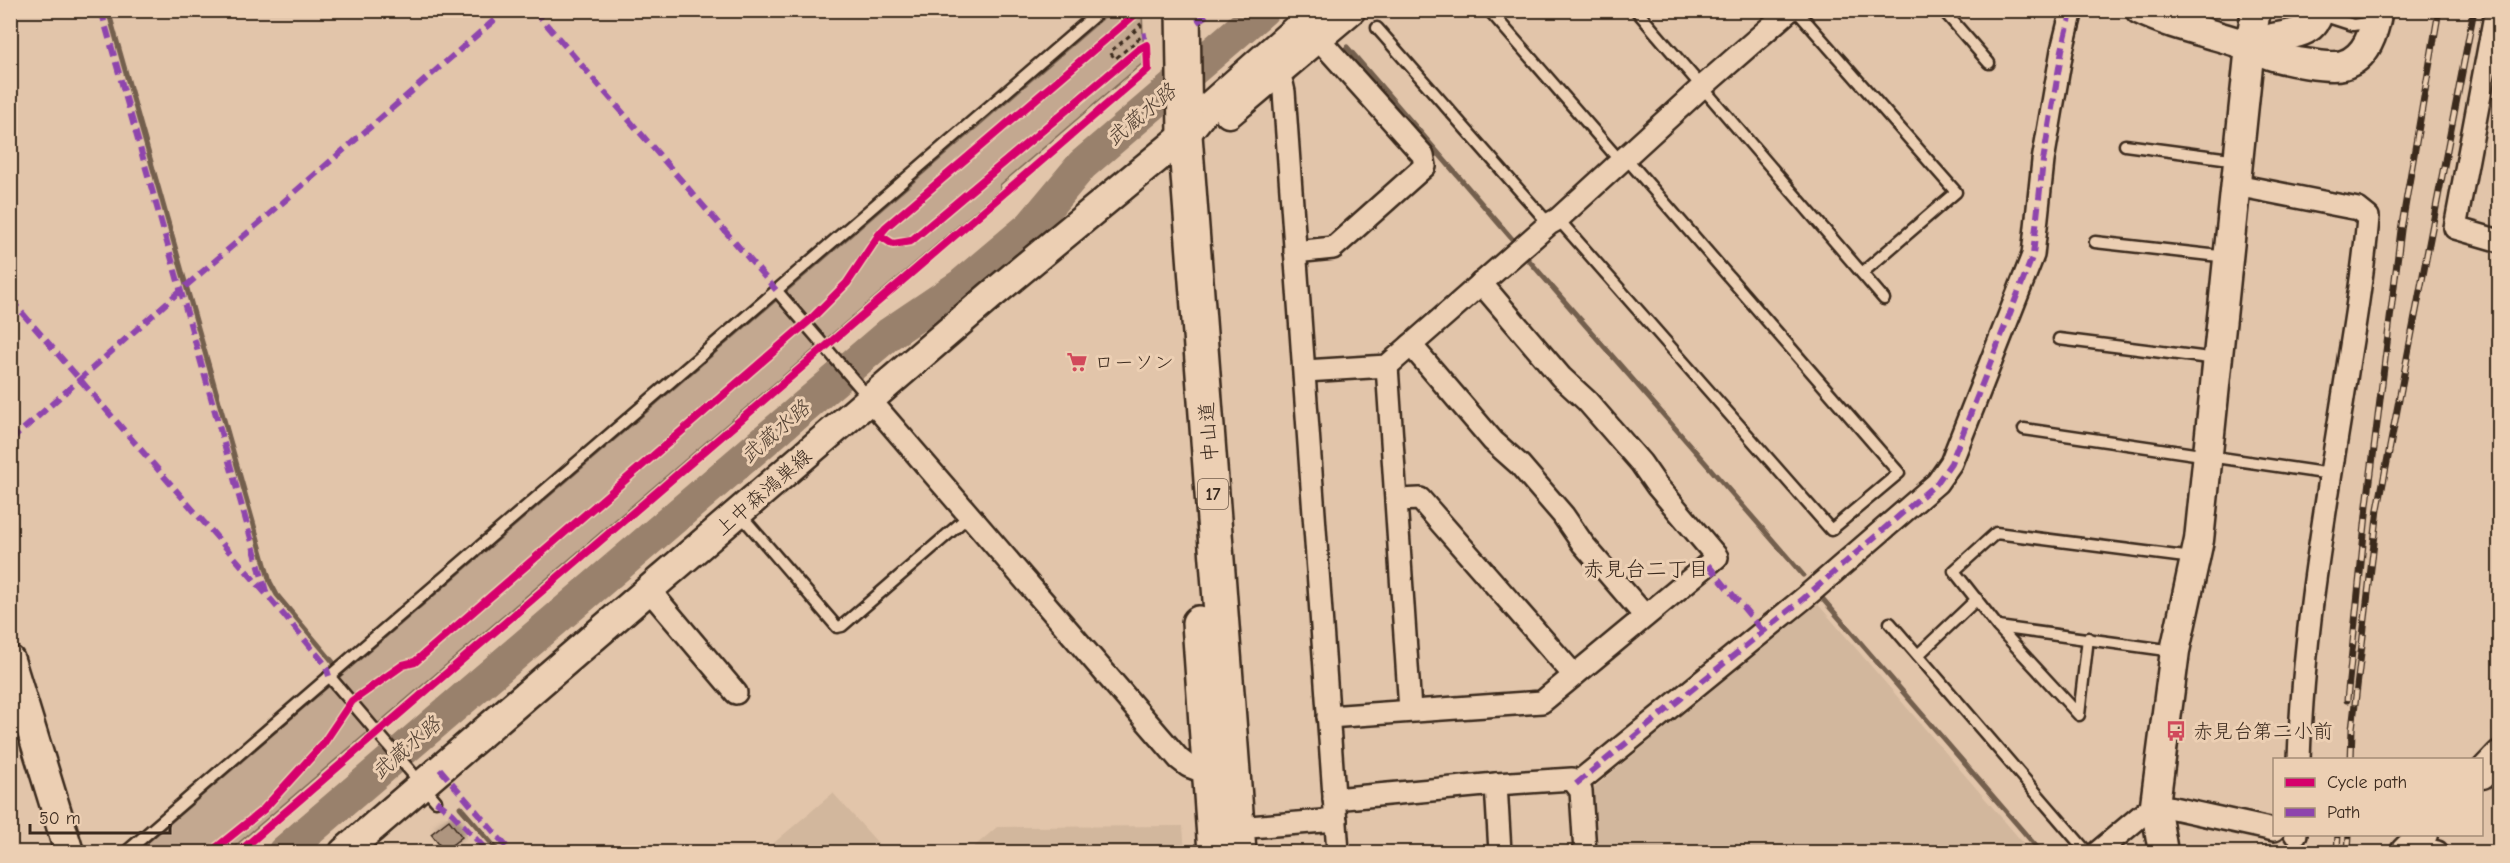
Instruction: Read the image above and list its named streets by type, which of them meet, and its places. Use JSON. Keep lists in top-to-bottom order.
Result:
{
  "streets": {
    "highway": ["中山道", "17"],
    "street": ["上中森鴻巣線"]
  },
  "crossings": [
    ["中山道", "上中森鴻巣線"]
  ],
  "districts": ["赤見台二丁目"],
  "water": ["武蔵水路"],
  "places": {
    "supermarket": ["ローソン"],
    "bus stop": ["赤見台第二小前"]
  },
  "legend": ["Cycle path", "Path"],
  "scale_bar": "50 m"
}
